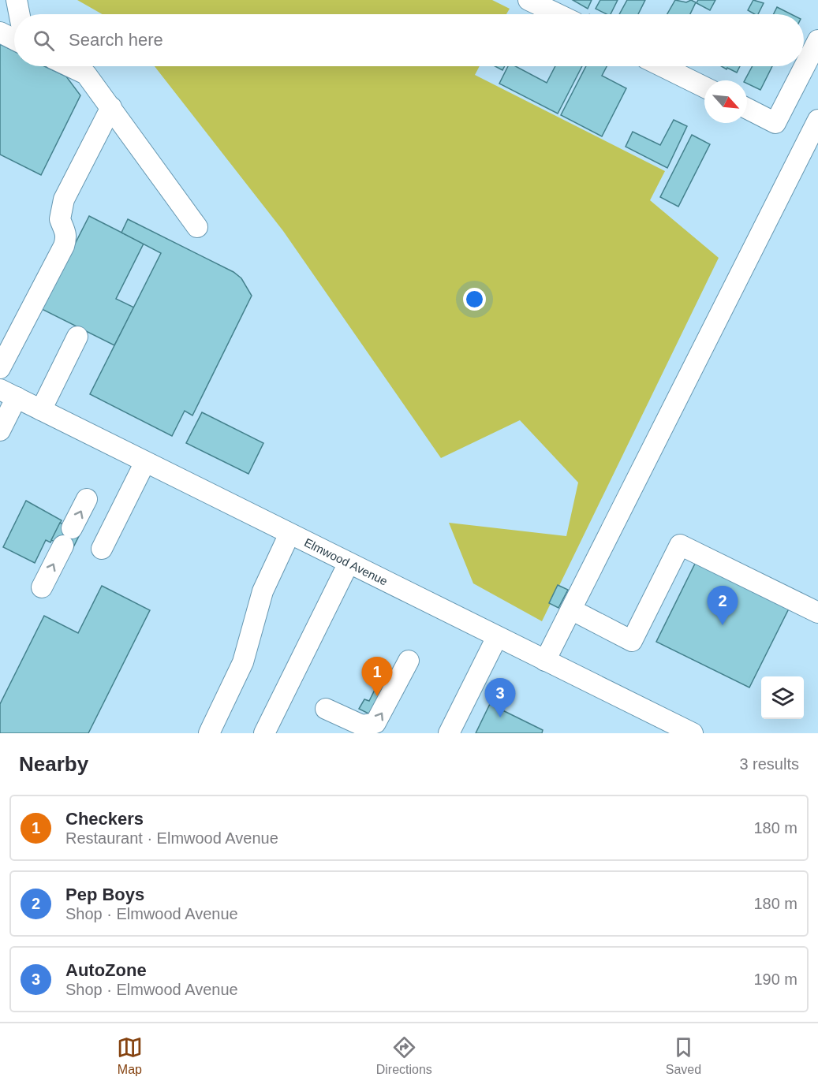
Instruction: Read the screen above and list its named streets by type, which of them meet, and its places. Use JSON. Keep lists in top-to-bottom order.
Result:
{
  "streets": {
    "street": ["Elmwood Avenue"]
  },
  "north": "bottom right",
  "page": {
    "search": "Search here",
    "pins": ["2", "1", "3"],
    "heading": ["Nearby", "3 results"],
    "list": [
      {
        "mark": "1",
        "name": "Checkers",
        "note": "Restaurant · Elmwood Avenue",
        "value": "180 m"
      },
      {
        "mark": "2",
        "name": "Pep Boys",
        "note": "Shop · Elmwood Avenue",
        "value": "180 m"
      },
      {
        "mark": "3",
        "name": "AutoZone",
        "note": "Shop · Elmwood Avenue",
        "value": "190 m"
      }
    ],
    "nav": ["Map", "Directions", "Saved"]
  }
}
